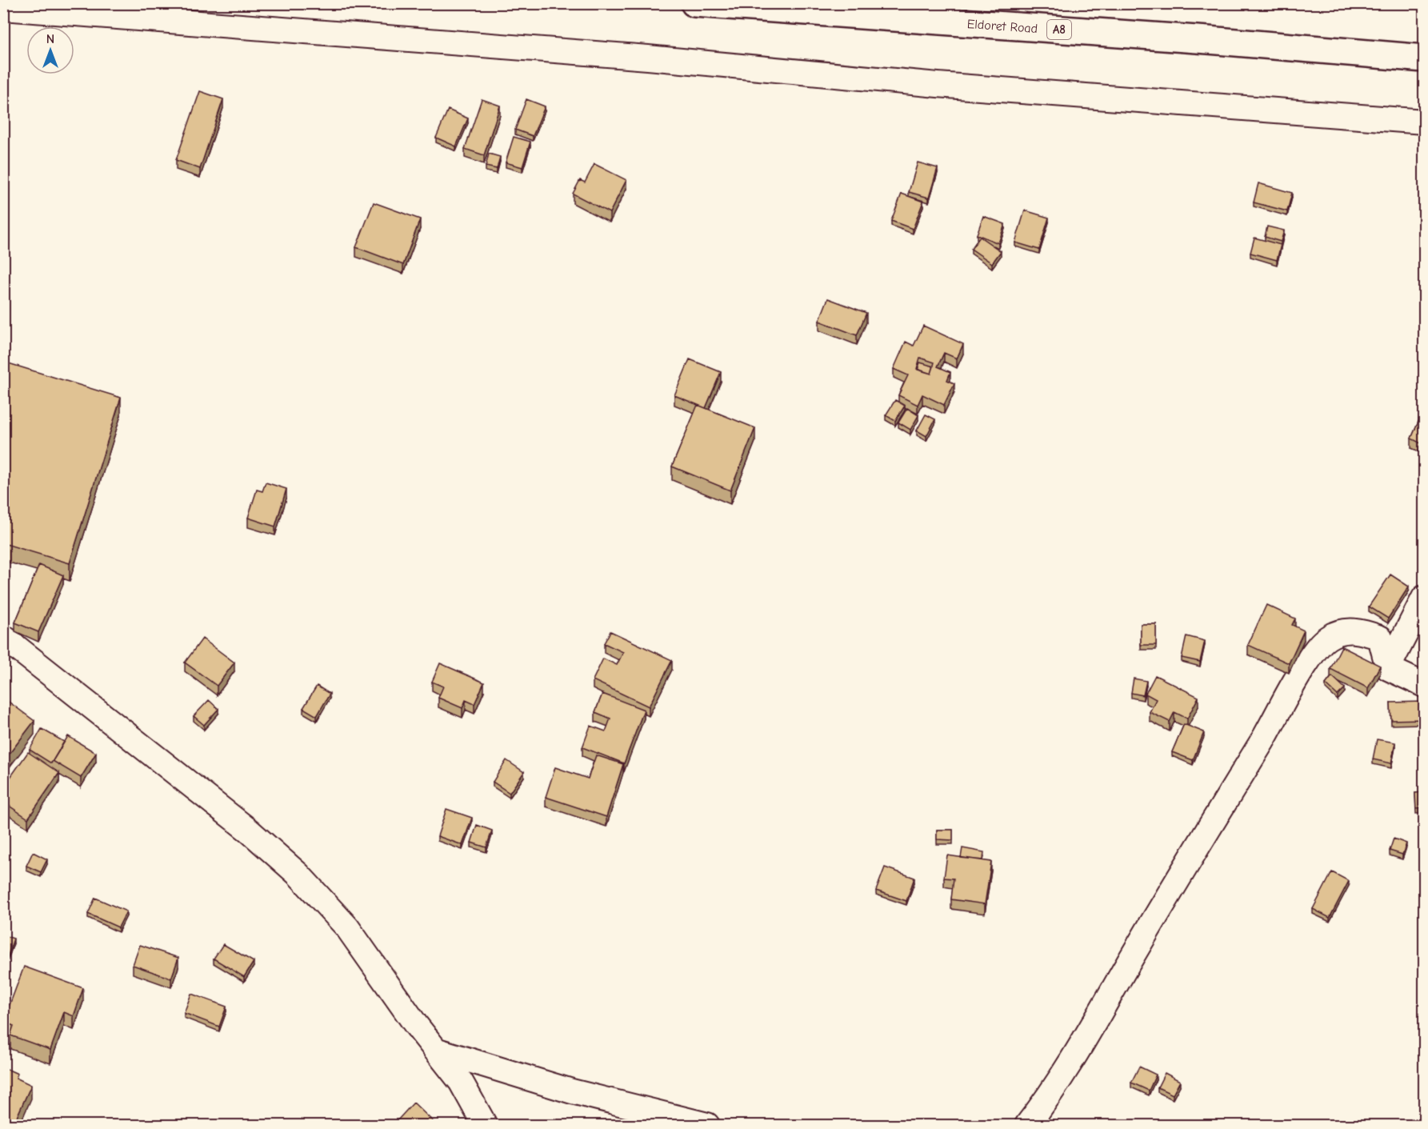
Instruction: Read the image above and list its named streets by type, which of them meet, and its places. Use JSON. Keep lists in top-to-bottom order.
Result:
{
  "streets": {
    "highway": ["Eldoret Road", "A8"]
  },
  "north": "top"
}
